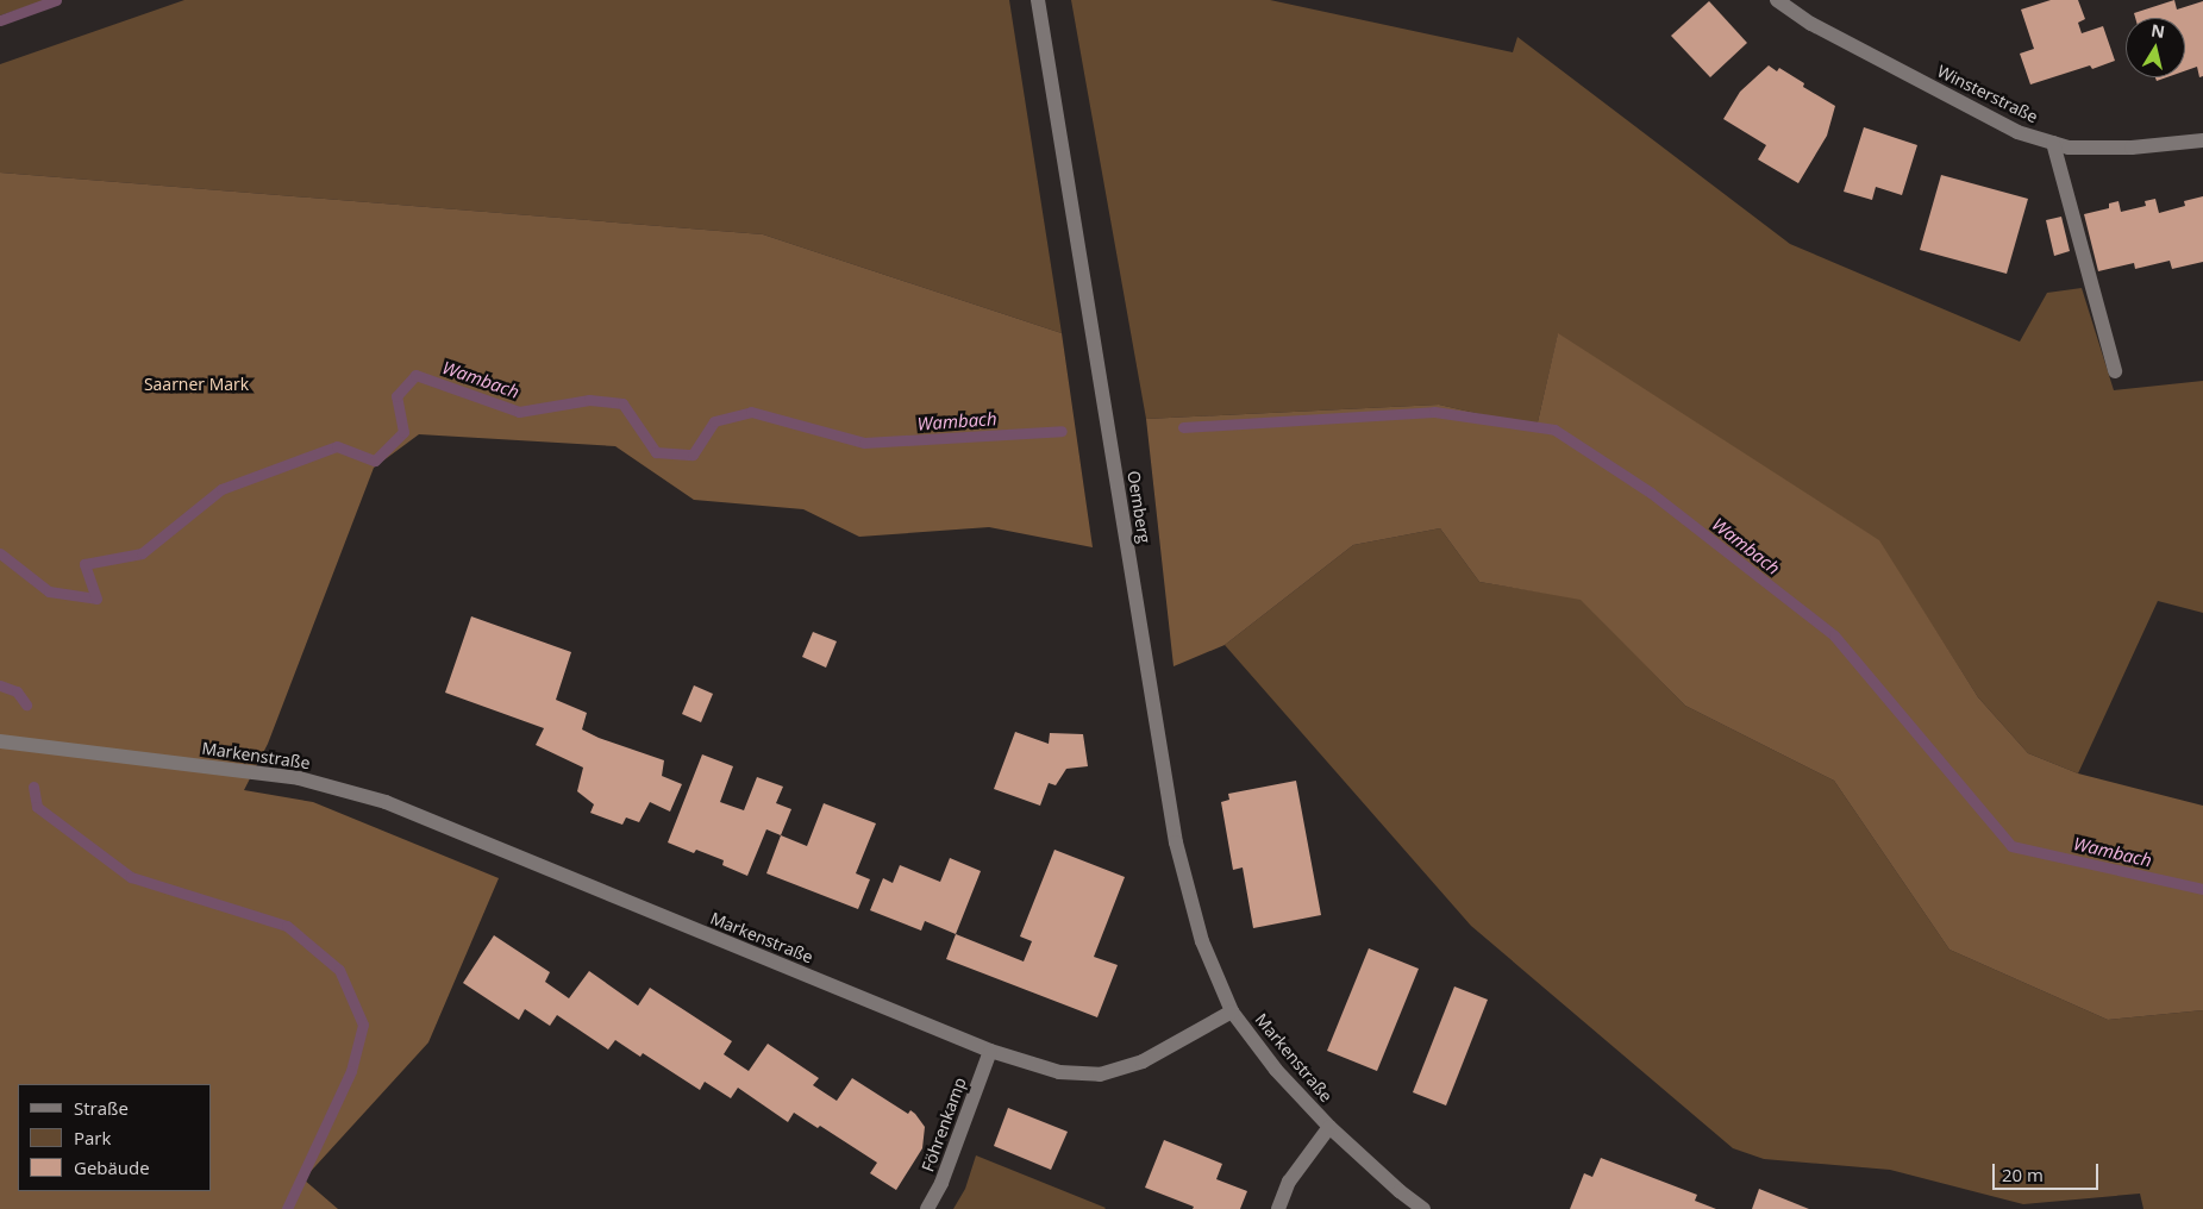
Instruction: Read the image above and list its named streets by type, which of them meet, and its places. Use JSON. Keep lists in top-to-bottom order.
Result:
{
  "streets": {
    "street": [
      "Winsterstraße",
      "Oemberg",
      "Markenstraße",
      "Föhrenkamp"
    ]
  },
  "crossings": [
    ["Oemberg", "Markenstraße"],
    ["Markenstraße", "Föhrenkamp"]
  ],
  "water": ["Wambach"],
  "parks": ["Saarner Mark"],
  "legend": ["Straße", "Park", "Gebäude"],
  "scale_bar": "20 m",
  "north": "top"
}
